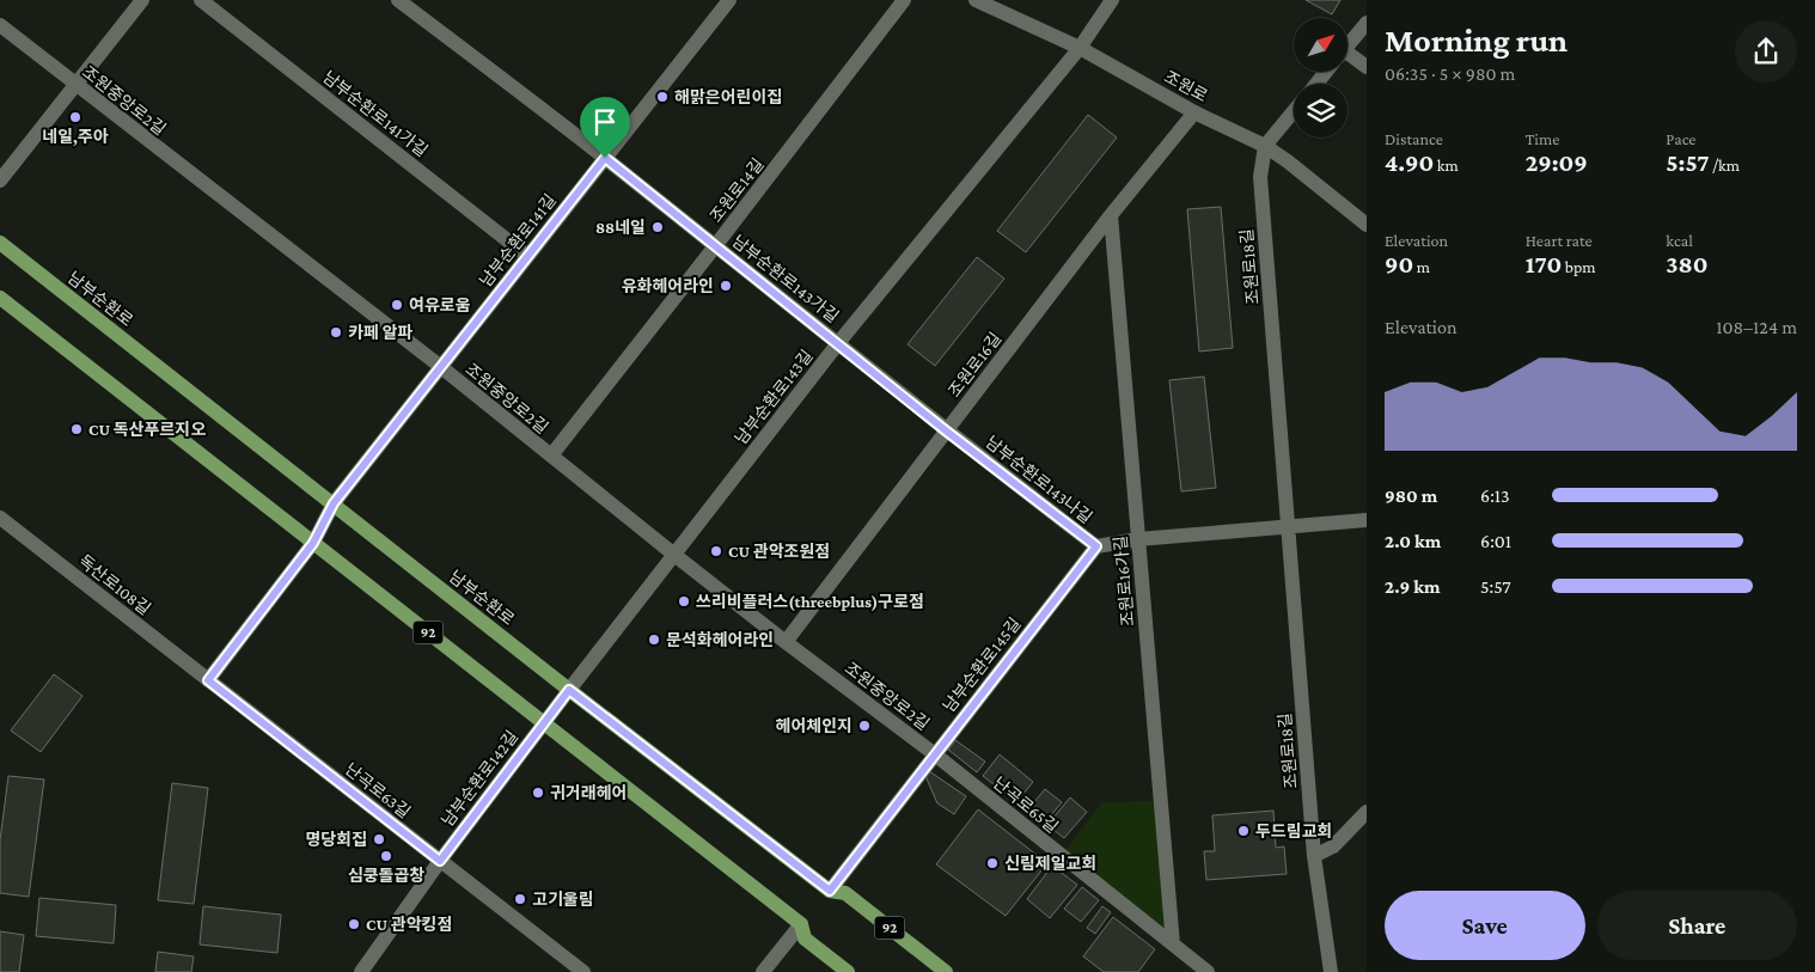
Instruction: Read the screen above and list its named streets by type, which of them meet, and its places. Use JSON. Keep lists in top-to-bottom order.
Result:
{
  "streets": {
    "main road": ["남부순환로", "92"],
    "street": [
      "조원로",
      "조원중앙로2길",
      "남부순환로141가길",
      "조원로14길",
      "남부순환로141길",
      "조원로18길",
      "남부순환로143가길",
      "조원로16길",
      "남부순환로143길",
      "남부순환로143나길",
      "조원로16가길",
      "독산로108길",
      "남부순환로145길",
      "남부순환로142길",
      "난곡로63길",
      "난곡로65길"
    ]
  },
  "crossings": [
    ["조원로", "조원로18길"],
    ["조원로", "조원로16길"],
    ["조원로", "남부순환로143길"],
    ["조원중앙로2길", "조원로14길"],
    ["조원중앙로2길", "남부순환로141길"],
    ["조원중앙로2길", "조원로16길"],
    ["조원중앙로2길", "남부순환로143길"],
    ["조원중앙로2길", "남부순환로145길"],
    ["조원중앙로2길", "난곡로65길"],
    ["남부순환로141가길", "남부순환로141길"],
    ["조원로14길", "남부순환로143가길"],
    ["남부순환로141길", "남부순환로143가길"],
    ["남부순환로141길", "남부순환로"],
    ["남부순환로141길", "독산로108길"],
    ["남부순환로141길", "92"],
    ["남부순환로141길", "난곡로63길"],
    ["조원로18길", "남부순환로143나길"],
    ["남부순환로143가길", "남부순환로143길"],
    ["남부순환로143가길", "남부순환로143나길"],
    ["남부순환로", "남부순환로143길"],
    ["남부순환로", "남부순환로145길"],
    ["남부순환로", "남부순환로142길"],
    ["조원로16길", "남부순환로143나길"],
    ["조원로16길", "조원로16가길"],
    ["남부순환로143길", "남부순환로143나길"],
    ["남부순환로143길", "남부순환로142길"],
    ["남부순환로143나길", "조원로16가길"],
    ["남부순환로143나길", "남부순환로145길"],
    ["조원로16가길", "난곡로65길"],
    ["독산로108길", "난곡로63길"],
    ["92", "남부순환로142길"],
    ["남부순환로145길", "난곡로65길"],
    ["남부순환로142길", "난곡로63길"]
  ],
  "places": [
    "해맑은어린이집",
    "네일,주아",
    "88네일",
    "유화헤어라인",
    "여유로움",
    "카페 알파",
    "CU 독산푸르지오",
    "CU 관악조원점",
    "쓰리비플러스(threebplus)구로점",
    "문석화헤어라인",
    "헤어체인지",
    "귀거래헤어",
    "두드림교회",
    "명당회집",
    "심쿵돌곱창",
    "신림제일교회",
    "고기울림",
    "CU 관악킹점"
  ],
  "north": "top right",
  "page": {
    "heading": ["Morning run", "06:35 · 5 × 980 m"],
    "stats": [
      ["Distance", "4.90 km"],
      ["Time", "29:09"],
      ["Pace", "5:57 /km"],
      ["Elevation", "90 m"],
      ["Heart rate", "170 bpm"],
      ["kcal", "380"]
    ],
    "chart": ["Elevation", "108–124 m"],
    "list": [
      {
        "name": "980 m",
        "note": "6:13"
      },
      {
        "name": "2.0 km",
        "note": "6:01"
      },
      {
        "name": "2.9 km",
        "note": "5:57"
      }
    ],
    "buttons": ["Save", "Share"]
  }
}
